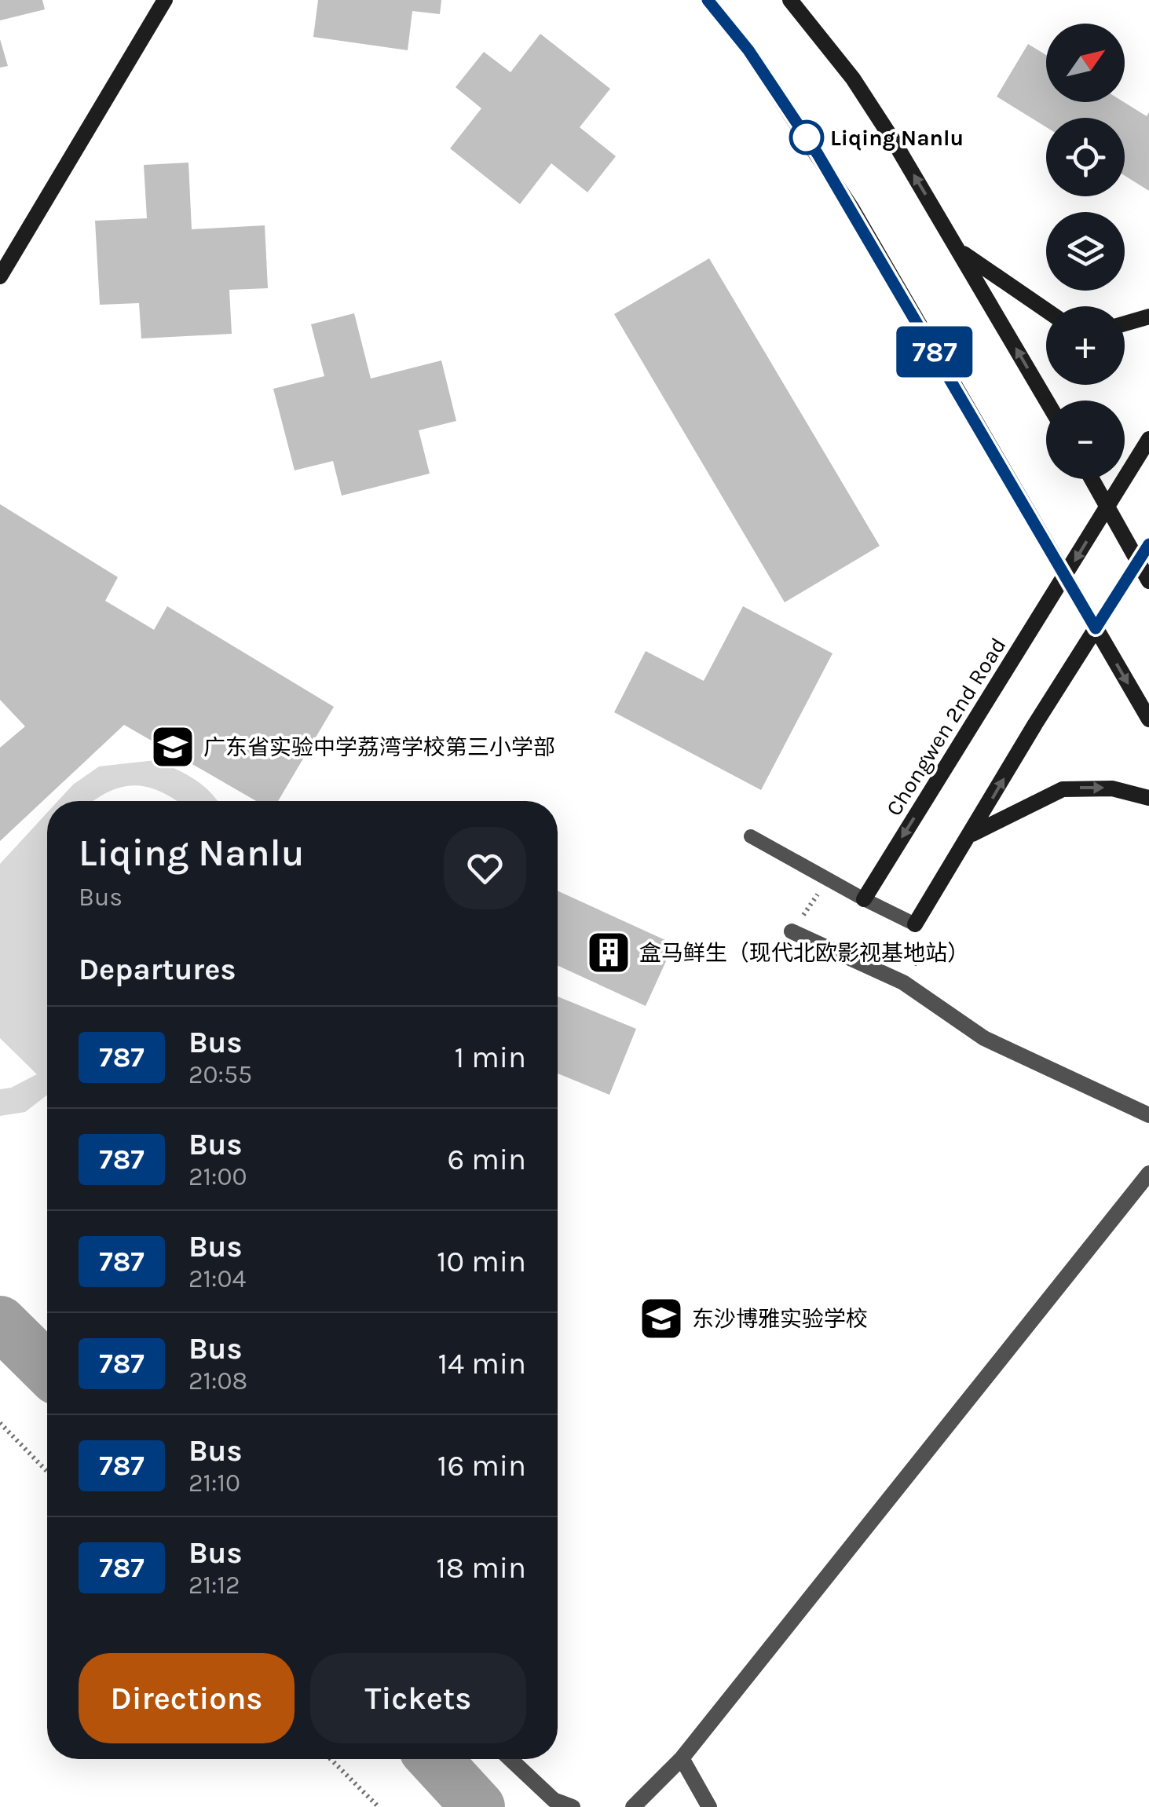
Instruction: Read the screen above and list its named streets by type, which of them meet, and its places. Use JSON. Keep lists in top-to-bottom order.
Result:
{
  "streets": {
    "main road": ["Chongwen 2nd Road"]
  },
  "places": {
    "other": ["Liqing Nanlu"],
    "school or university": ["广东省实验中学荔湾学校第三小学部", "东沙博雅实验学校"],
    "building": ["盒马鲜生（现代北欧影视基地站）"]
  },
  "lines": ["bus line 787"],
  "north": "top right",
  "page": {
    "on_map": "787",
    "map_buttons": ["+", "−"],
    "heading": [
      ["Liqing Nanlu", "Bus"],
      "Departures"
    ],
    "list": [
      {
        "mark": "787",
        "name": "Bus",
        "note": "20:55",
        "value": "1 min"
      },
      {
        "mark": "787",
        "name": "Bus",
        "note": "21:00",
        "value": "6 min"
      },
      {
        "mark": "787",
        "name": "Bus",
        "note": "21:04",
        "value": "10 min"
      },
      {
        "mark": "787",
        "name": "Bus",
        "note": "21:08",
        "value": "14 min"
      },
      {
        "mark": "787",
        "name": "Bus",
        "note": "21:10",
        "value": "16 min"
      },
      {
        "mark": "787",
        "name": "Bus",
        "note": "21:12",
        "value": "18 min"
      }
    ],
    "buttons": ["Directions", "Tickets"]
  }
}
